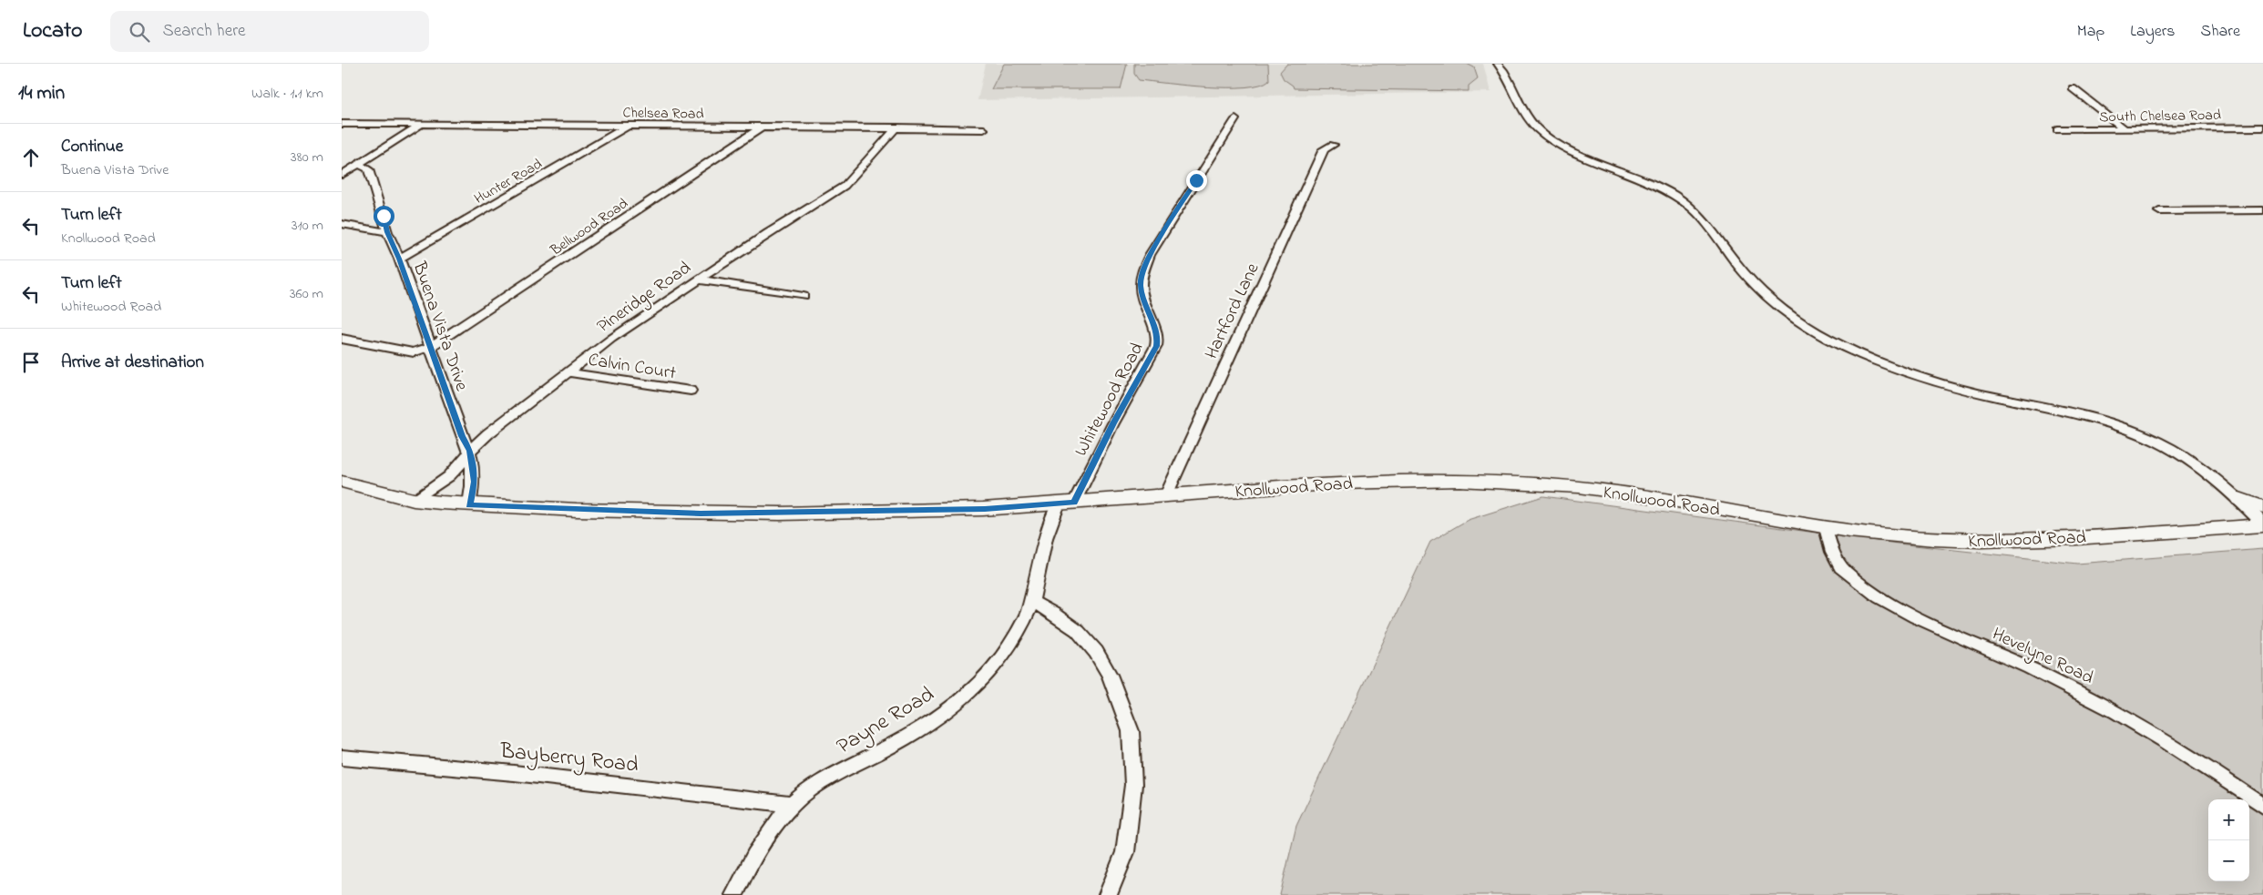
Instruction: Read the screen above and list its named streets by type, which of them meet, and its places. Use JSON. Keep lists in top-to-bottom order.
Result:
{
  "streets": {
    "main road": ["Knollwood Road"],
    "street": [
      "Chelsea Road",
      "South Chelsea Road",
      "Hunter Road",
      "Bellwood Road",
      "Pineridge Road",
      "Hartford Lane",
      "Buena Vista Drive",
      "Calvin Court",
      "Whitewood Road",
      "Hevelyne Road",
      "Payne Road",
      "Bayberry Road"
    ]
  },
  "crossings": [
    ["Chelsea Road", "Hunter Road"],
    ["Chelsea Road", "Bellwood Road"],
    ["Chelsea Road", "Pineridge Road"],
    ["Hunter Road", "Buena Vista Drive"],
    ["Bellwood Road", "Buena Vista Drive"],
    ["Pineridge Road", "Buena Vista Drive"],
    ["Pineridge Road", "Calvin Court"],
    ["Pineridge Road", "Knollwood Road"],
    ["Hartford Lane", "Knollwood Road"],
    ["Buena Vista Drive", "Knollwood Road"],
    ["Whitewood Road", "Knollwood Road"],
    ["Whitewood Road", "Payne Road"],
    ["Knollwood Road", "Hevelyne Road"],
    ["Knollwood Road", "Payne Road"],
    ["Payne Road", "Bayberry Road"]
  ],
  "page": {
    "header": "Locato",
    "search": "Search here",
    "nav": ["Map", "Layers", "Share"],
    "heading": ["14 min", "Walk · 1.1 km"],
    "list": [
      ["Continue", "Buena Vista Drive", "380 m"],
      ["Turn left", "Knollwood Road", "310 m"],
      ["Turn left", "Whitewood Road", "360 m"],
      "Arrive at destination"
    ],
    "map_buttons": ["+", "−"]
  }
}
